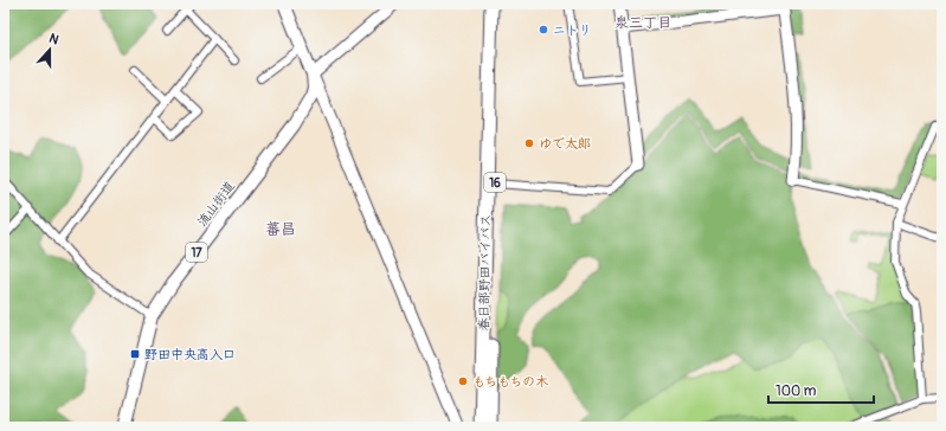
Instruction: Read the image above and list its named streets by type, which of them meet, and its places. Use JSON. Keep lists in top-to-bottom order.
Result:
{
  "streets": {
    "highway": ["16", "春日部野田バイパス"],
    "main road": ["流山街道", "17"]
  },
  "districts": ["泉三丁目", "蕃昌"],
  "places": {
    "other": ["ニトリ", "ゆで太郎", "もちもちの木"],
    "transit": ["野田中央高入口"]
  },
  "scale_bar": "100 m",
  "north": "top"
}
